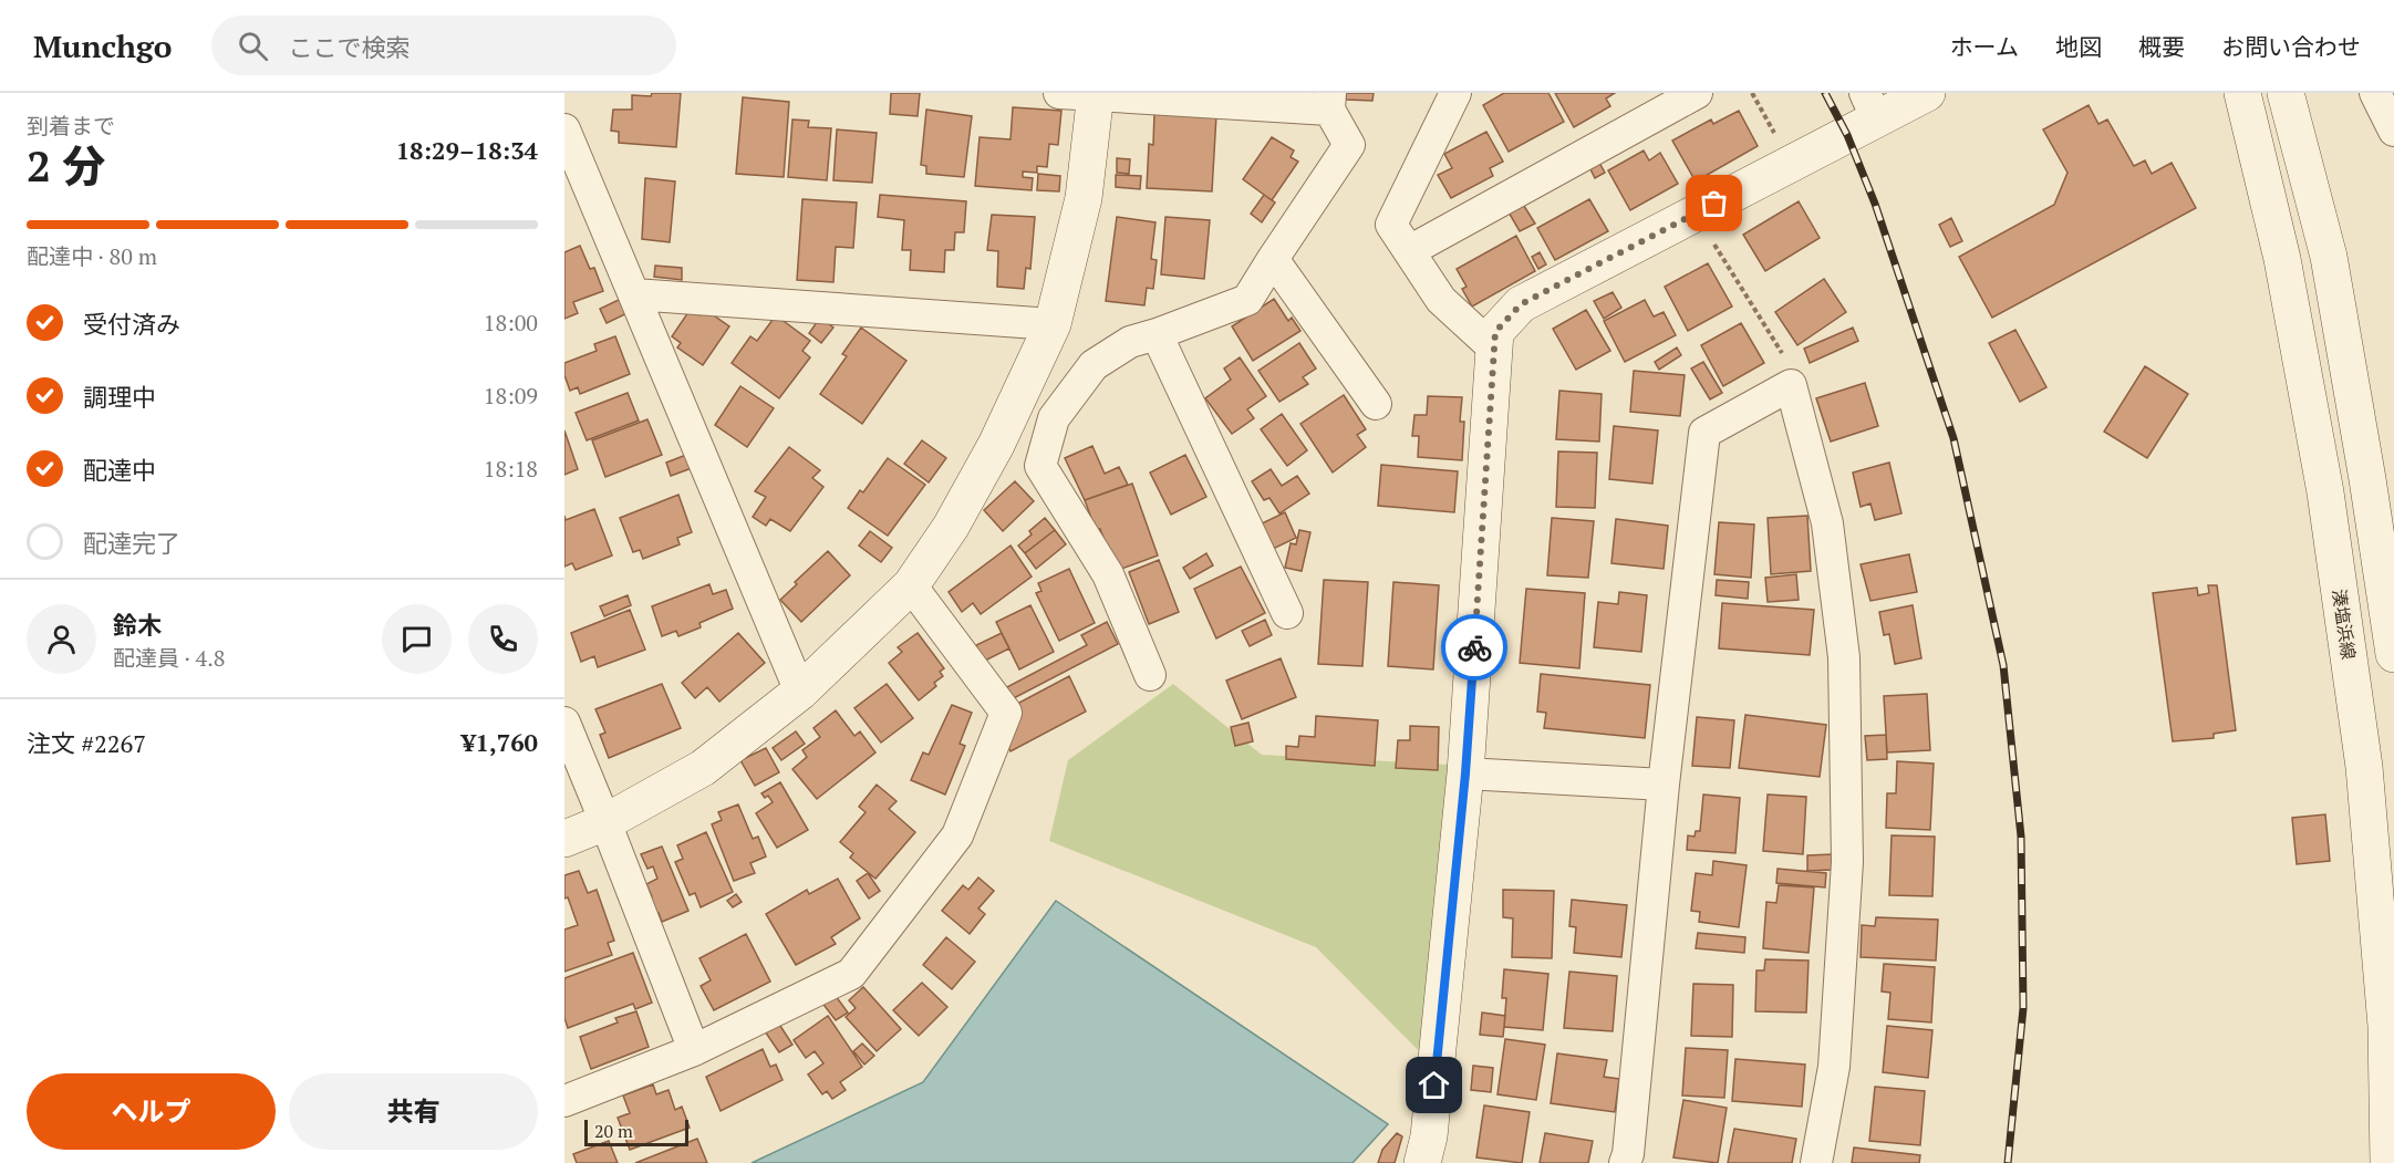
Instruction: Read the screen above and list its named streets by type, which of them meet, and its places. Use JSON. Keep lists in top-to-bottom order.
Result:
{
  "streets": {
    "street": ["湊塩浜線"]
  },
  "scale_bar": "20 m",
  "page": {
    "header": "Munchgo",
    "search": "ここで検索",
    "nav": [
      "ホーム",
      "地図",
      "概要",
      "お問い合わせ"
    ],
    "heading": ["2 分", "到着まで", "18:29–18:34"],
    "panel": [
      "鈴木",
      "配達員 · 4.8",
      "注文 #2267",
      "¥1,760"
    ],
    "bar": "配達中 · 80 m",
    "list": [
      ["受付済み", "18:00"],
      ["調理中", "18:09"],
      ["配達中", "18:18"],
      "配達完了"
    ],
    "buttons": ["ヘルプ", "共有"],
    "scale": "20 m"
  }
}
